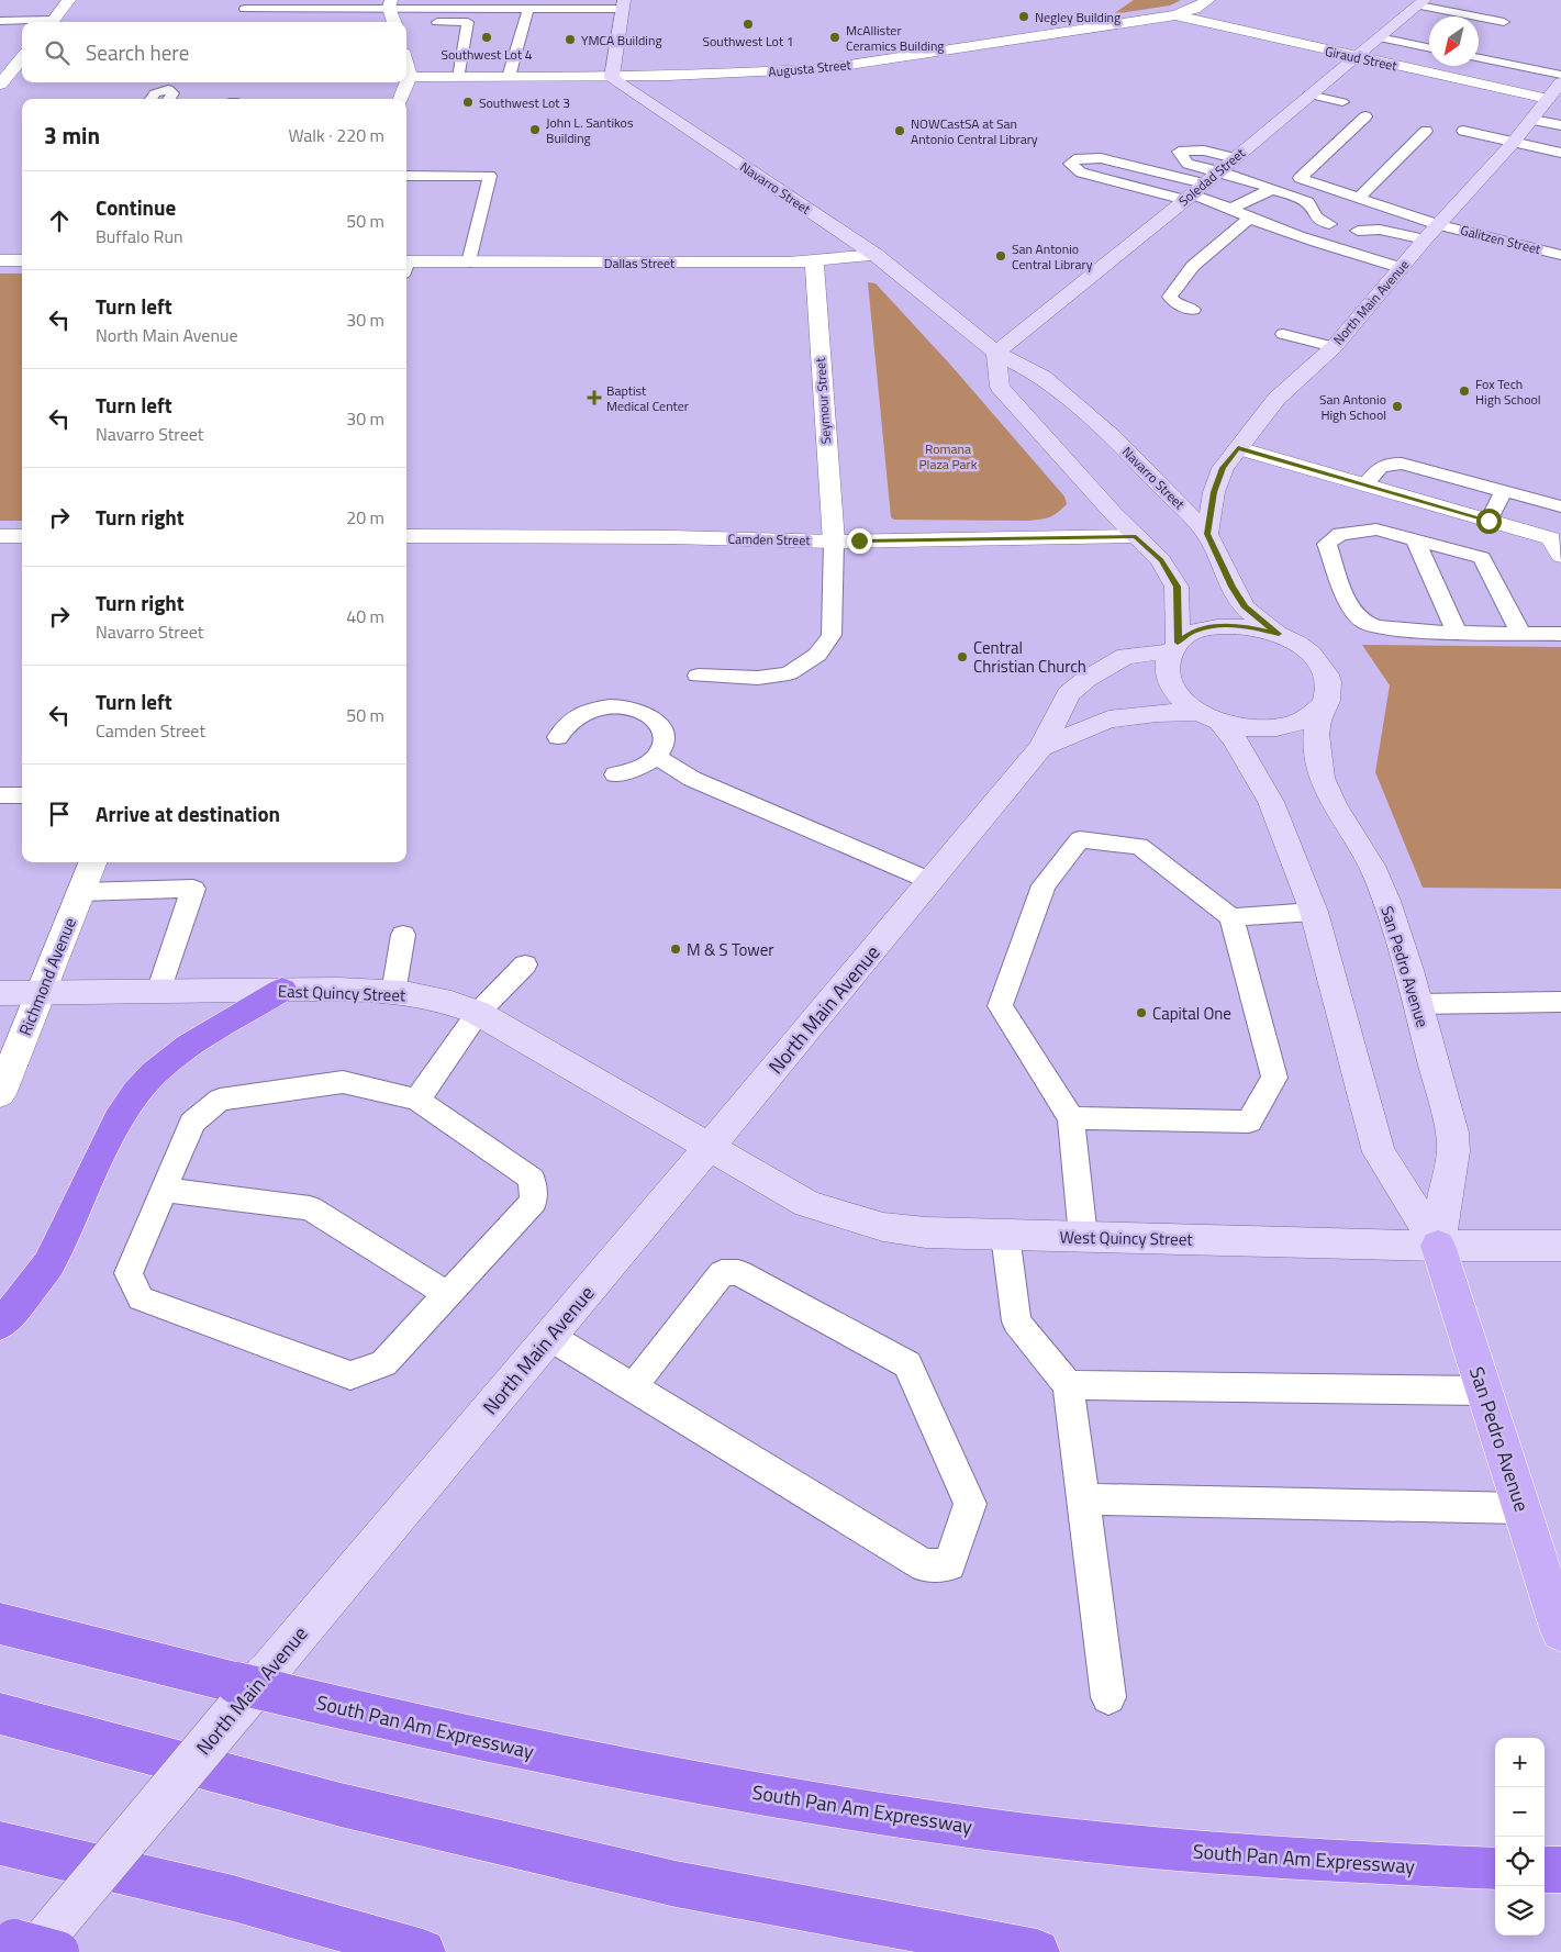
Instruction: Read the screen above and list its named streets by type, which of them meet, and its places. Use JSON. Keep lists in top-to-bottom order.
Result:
{
  "streets": {
    "highway": ["South Pan Am Expressway"],
    "main road": [
      "Soledad Street",
      "Navarro Street",
      "North Main Avenue",
      "San Pedro Avenue",
      "East Quincy Street",
      "West Quincy Street"
    ],
    "street": [
      "Giraud Street",
      "Augusta Street",
      "Dallas Street",
      "Seymour Street",
      "Camden Street",
      "Richmond Avenue"
    ],
    "lane": ["Galitzen Street"]
  },
  "crossings": [
    ["Giraud Street", "Augusta Street"],
    ["Giraud Street", "Soledad Street"],
    ["Giraud Street", "North Main Avenue"],
    ["Augusta Street", "Navarro Street"],
    ["Soledad Street", "Navarro Street"],
    ["Navarro Street", "Dallas Street"],
    ["Navarro Street", "North Main Avenue"],
    ["Navarro Street", "San Pedro Avenue"],
    ["Galitzen Street", "North Main Avenue"],
    ["Dallas Street", "Seymour Street"],
    ["North Main Avenue", "San Pedro Avenue"],
    ["North Main Avenue", "East Quincy Street"],
    ["North Main Avenue", "West Quincy Street"],
    ["North Main Avenue", "South Pan Am Expressway"],
    ["Seymour Street", "Camden Street"],
    ["San Pedro Avenue", "West Quincy Street"],
    ["Richmond Avenue", "East Quincy Street"],
    ["East Quincy Street", "West Quincy Street"]
  ],
  "parks": ["Romana Plaza Park"],
  "places": {
    "other": [
      "Negley Building",
      "Southwest Lot 1",
      "Southwest Lot 4",
      "McAllister Ceramics Building",
      "YMCA Building",
      "Southwest Lot 3",
      "John L. Santikos Building",
      "NOWCastSA at San Antonio Central Library",
      "San Antonio Central Library",
      "Fox Tech High School",
      "San Antonio High School",
      "Central Christian Church",
      "M & S Tower",
      "Capital One"
    ],
    "health": ["Baptist Medical Center"]
  },
  "north": "bottom left",
  "page": {
    "search": "Search here",
    "heading": ["3 min", "Walk · 220 m"],
    "list": [
      ["Continue", "Buffalo Run", "50 m"],
      ["Turn left", "North Main Avenue", "30 m"],
      ["Turn left", "Navarro Street", "30 m"],
      ["Turn right", "20 m"],
      ["Turn right", "Navarro Street", "40 m"],
      ["Turn left", "Camden Street", "50 m"],
      "Arrive at destination"
    ],
    "map_buttons": ["+", "−"]
  }
}
